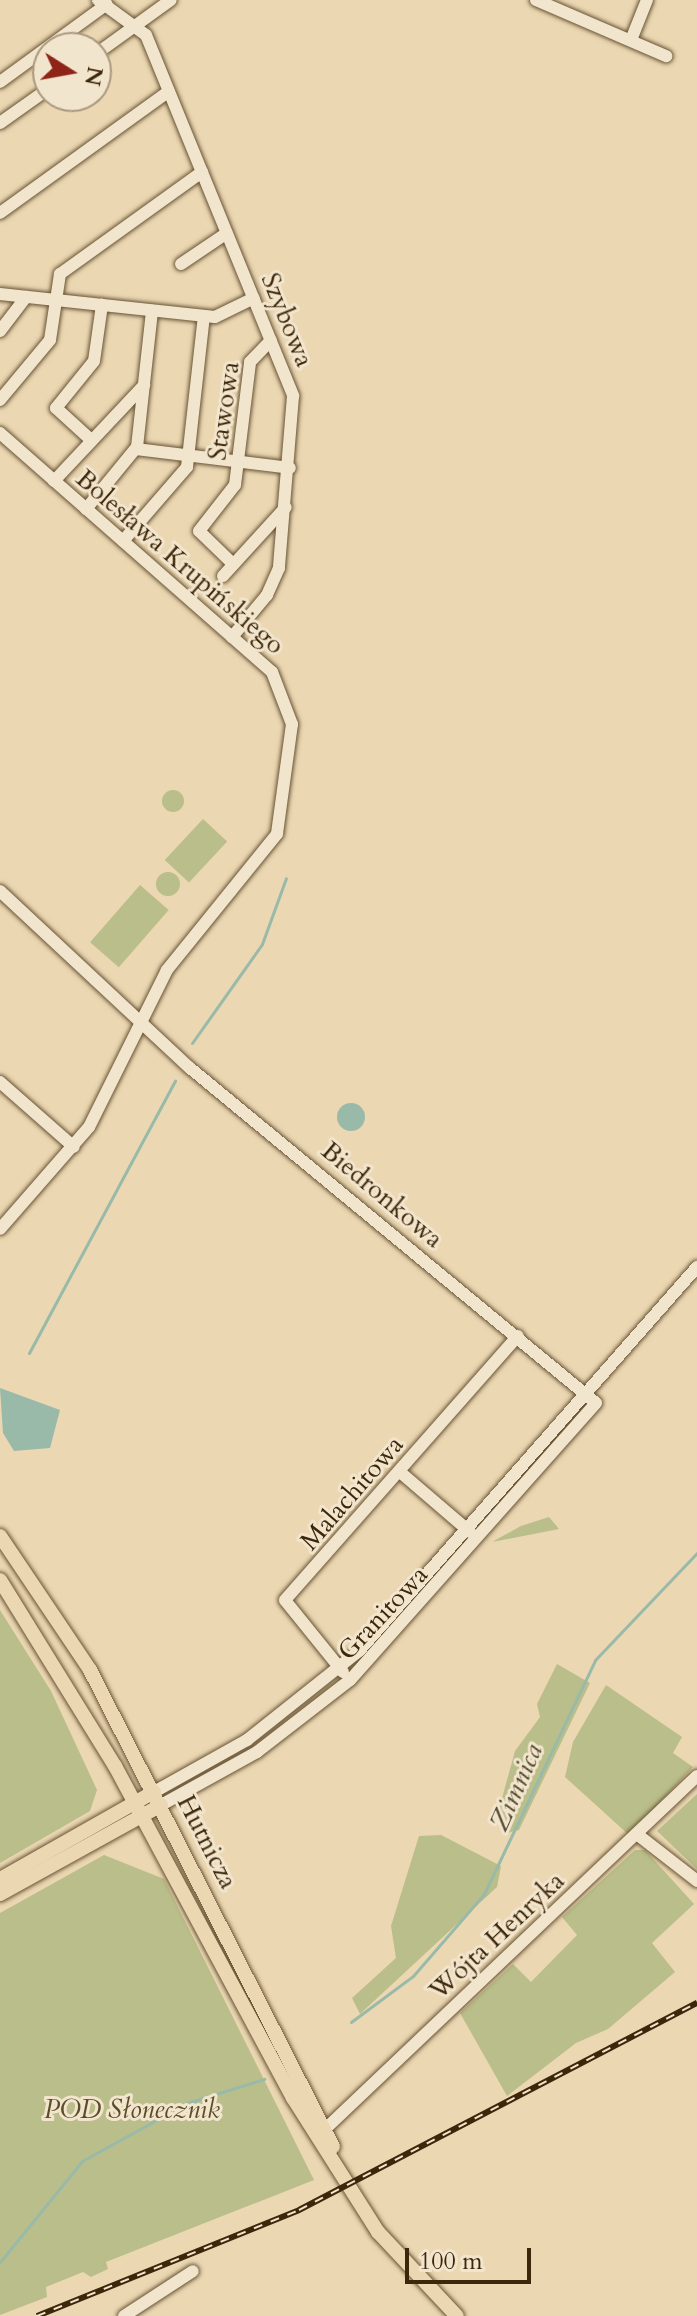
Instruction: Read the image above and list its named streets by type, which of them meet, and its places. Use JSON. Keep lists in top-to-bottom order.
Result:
{
  "streets": {
    "main road": ["Hutnicza"],
    "street": [
      "Szybowa",
      "Stawowa",
      "Bolesława Krupińskiego",
      "Biedronkowa",
      "Malachitowa",
      "Granitowa",
      "Wójta Henryka"
    ]
  },
  "crossings": [
    ["Szybowa", "Stawowa"],
    ["Szybowa", "Bolesława Krupińskiego"],
    ["Bolesława Krupińskiego", "Biedronkowa"],
    ["Biedronkowa", "Malachitowa"],
    ["Biedronkowa", "Granitowa"],
    ["Malachitowa", "Granitowa"],
    ["Granitowa", "Hutnicza"],
    ["Hutnicza", "Wójta Henryka"]
  ],
  "water": ["Zimnica"],
  "parks": ["POD Słonecznik"],
  "scale_bar": "100 m",
  "north": "right"
}
